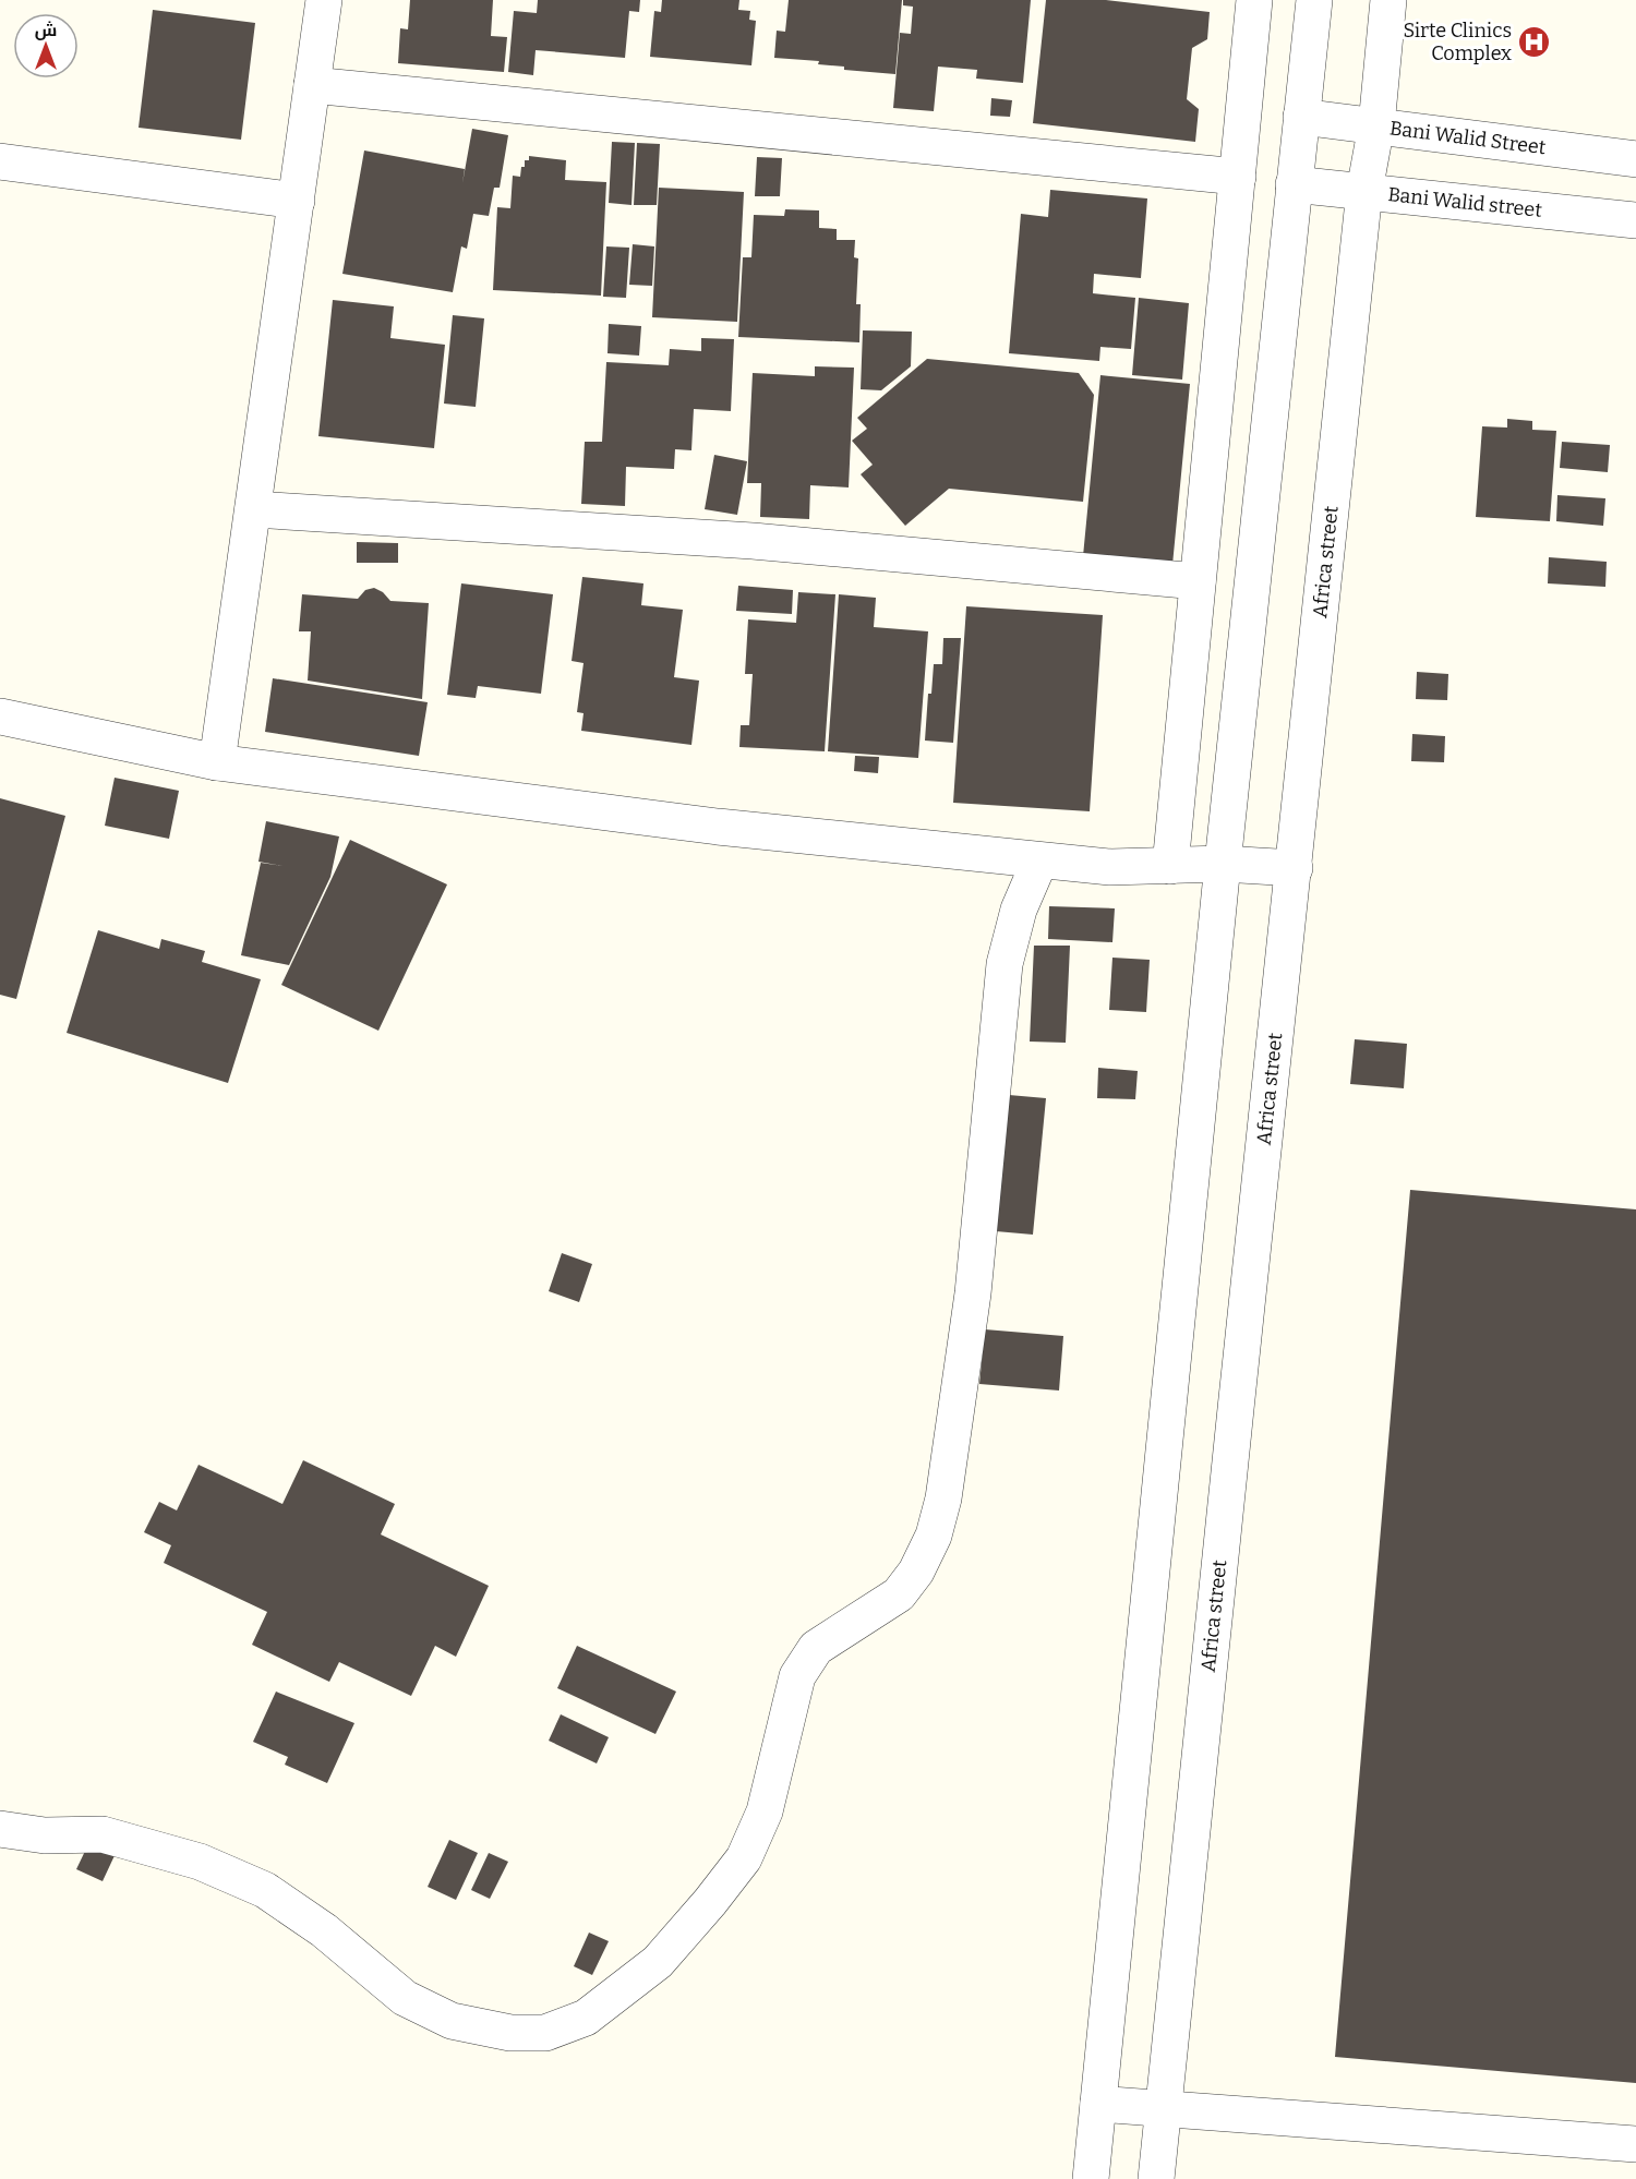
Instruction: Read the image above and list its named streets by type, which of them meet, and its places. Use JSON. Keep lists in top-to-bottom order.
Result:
{
  "streets": {
    "street": ["Bani Walid Street", "Bani Walid street", "Africa street"]
  },
  "crossings": [
    ["Bani Walid Street", "Africa street"],
    ["Bani Walid street", "Africa street"]
  ],
  "places": {
    "hospital": ["Sirte Clinics Complex"]
  },
  "north": "top"
}
